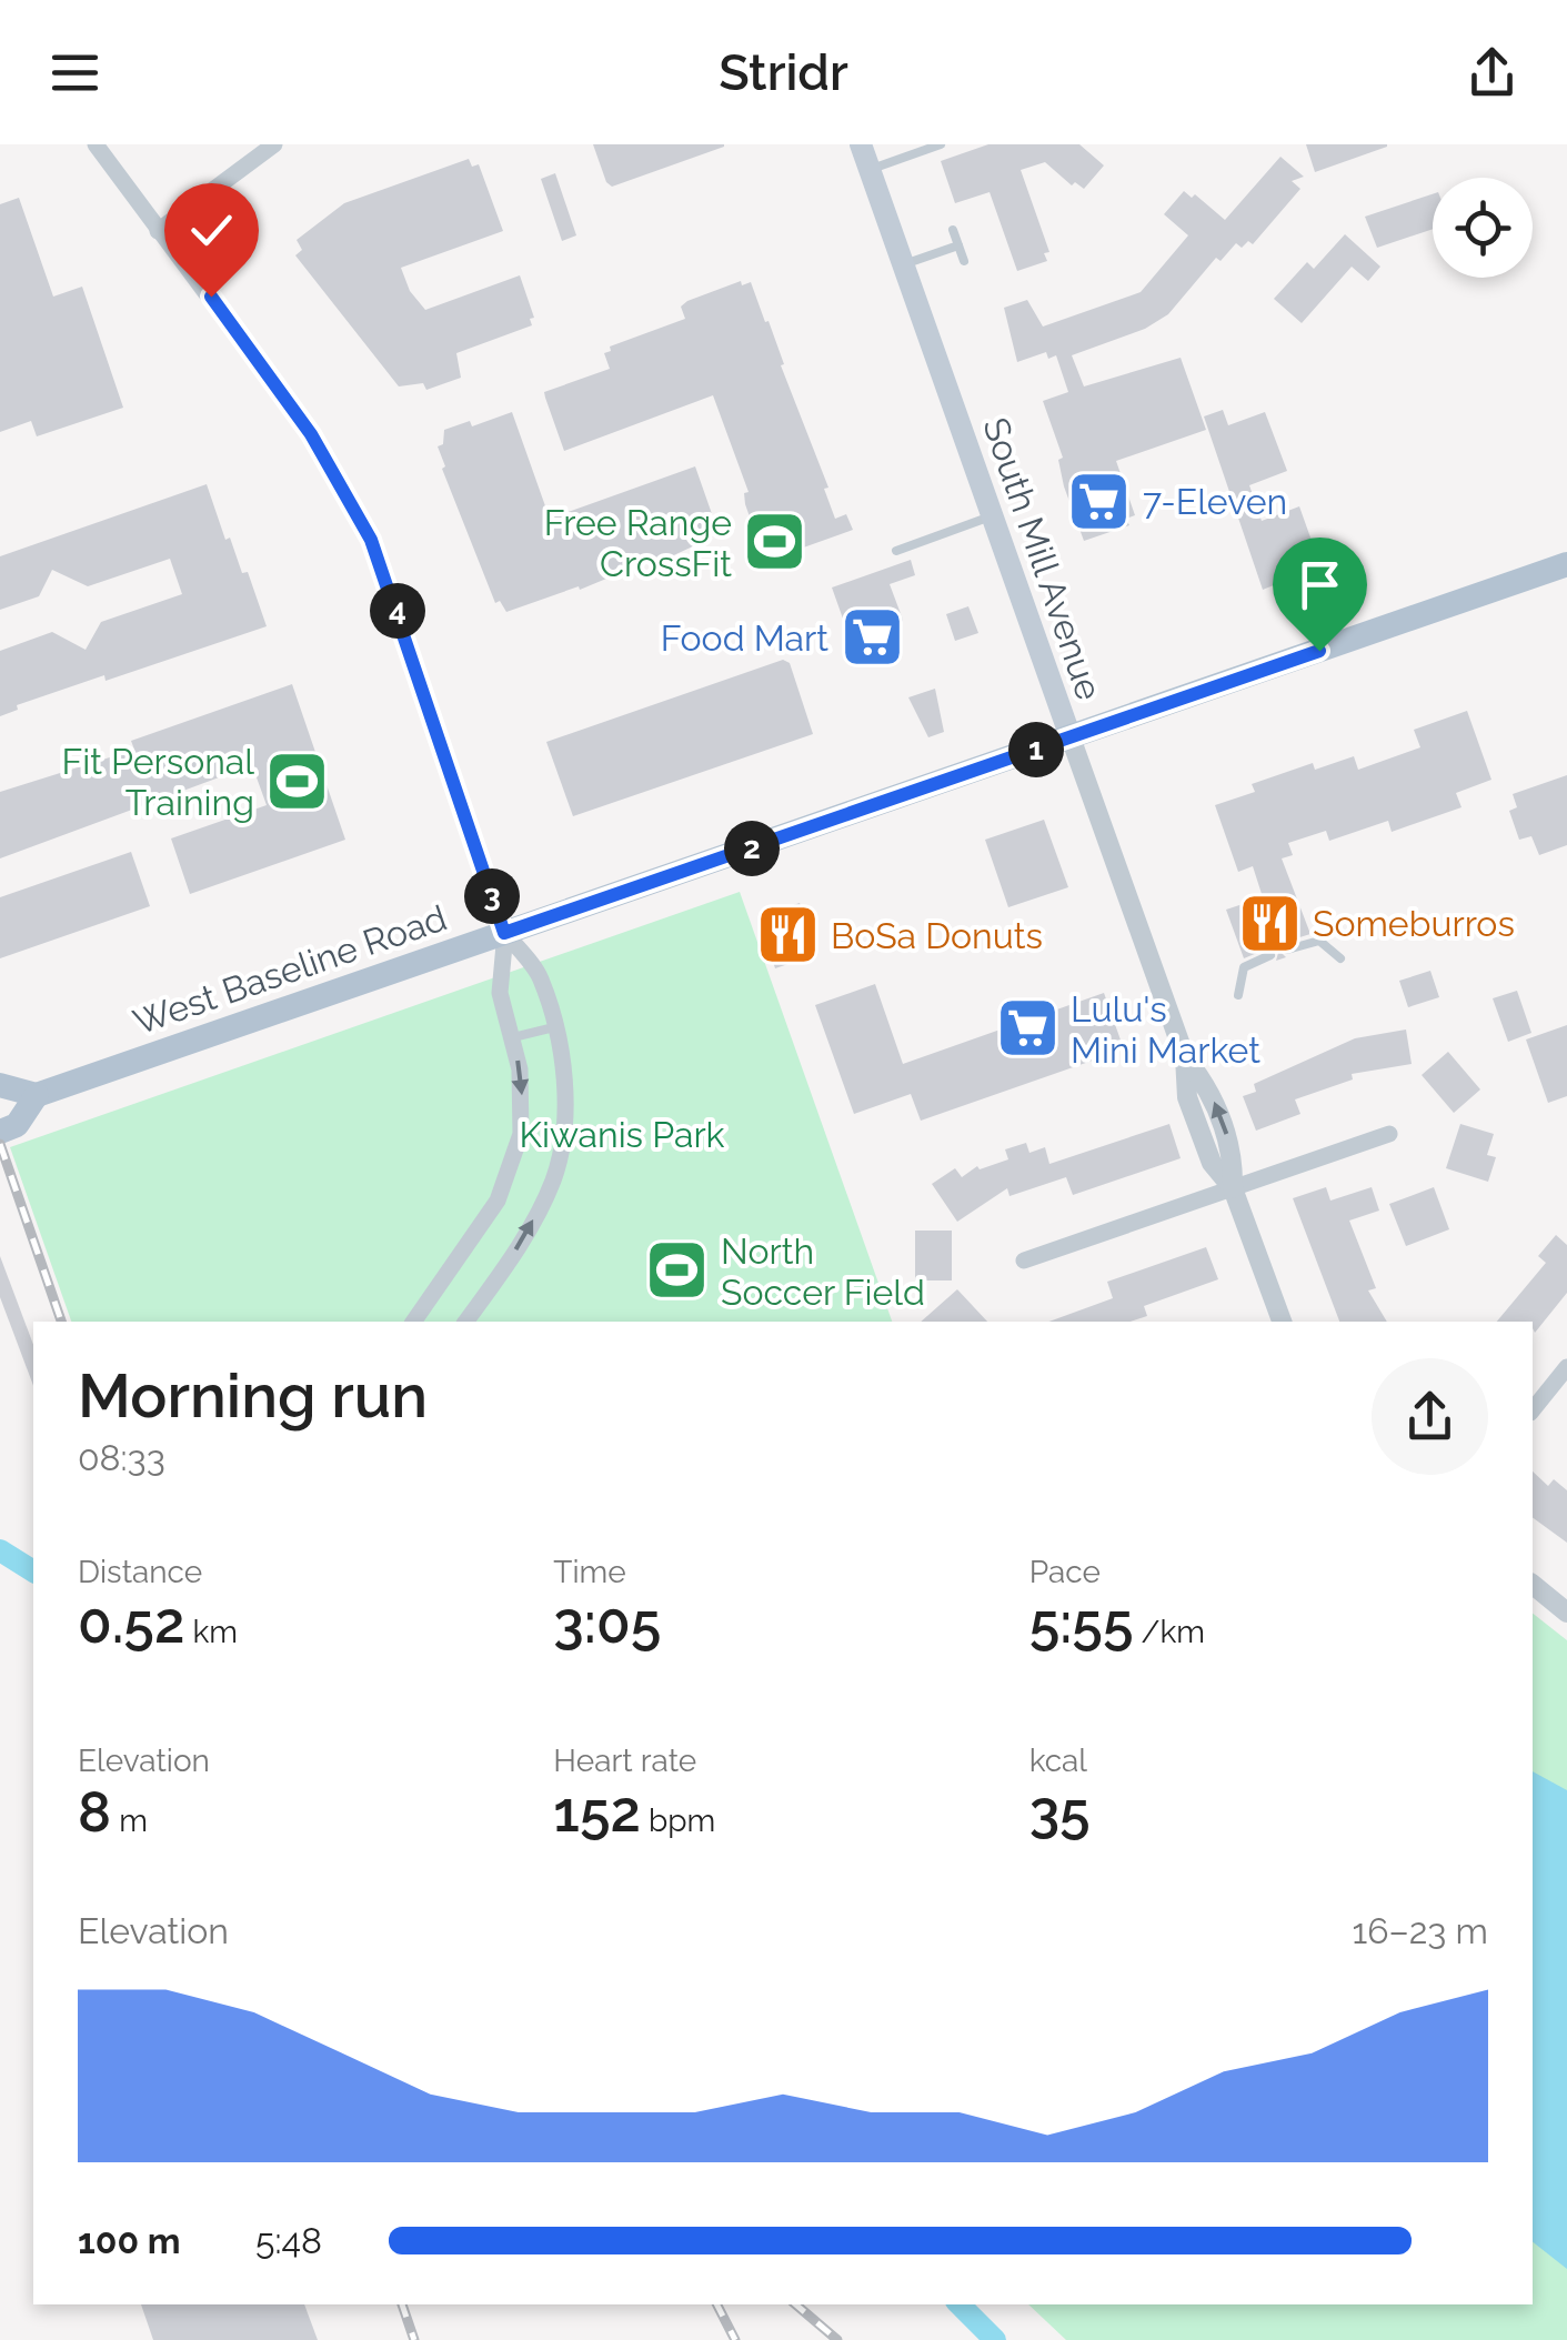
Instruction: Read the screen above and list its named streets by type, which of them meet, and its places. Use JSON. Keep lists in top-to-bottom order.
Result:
{
  "streets": {
    "main road": ["South Mill Avenue", "West Baseline Road"]
  },
  "crossings": [
    ["South Mill Avenue", "West Baseline Road"]
  ],
  "parks": ["Kiwanis Park"],
  "places": {
    "supermarket": ["7-Eleven", "Food Mart", "Lulu's Mini Market"],
    "sports": ["Free Range CrossFit", "Fit Personal Training", "North Soccer Field"],
    "restaurant": ["Someburros", "BoSa Donuts"]
  },
  "page": {
    "header": "Stridr",
    "pins": [
      "4",
      "1",
      "2",
      "3"
    ],
    "heading": ["Morning run", "08:33"],
    "stats": [
      ["Distance", "0.52 km"],
      ["Time", "3:05"],
      ["Pace", "5:55 /km"],
      ["Elevation", "8 m"],
      ["Heart rate", "152 bpm"],
      ["kcal", "35"]
    ],
    "chart": ["Elevation", "16–23 m"],
    "list": [
      {
        "name": "100 m",
        "note": "5:48"
      }
    ]
  }
}
